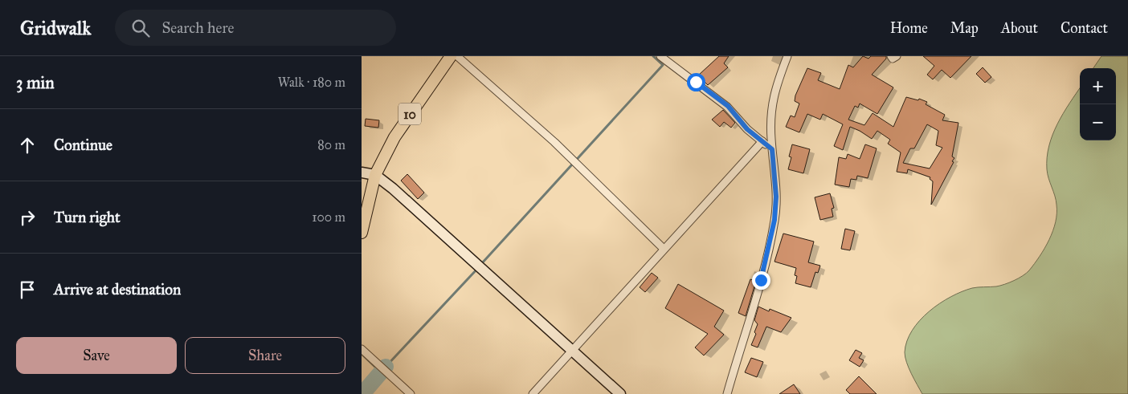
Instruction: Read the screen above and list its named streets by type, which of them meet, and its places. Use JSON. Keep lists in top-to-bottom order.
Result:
{
  "streets": {
    "main road": ["10"]
  },
  "page": {
    "header": "Gridwalk",
    "search": "Search here",
    "nav": [
      "Home",
      "Map",
      "About",
      "Contact"
    ],
    "heading": ["3 min", "Walk · 180 m"],
    "map_buttons": ["+", "−"],
    "list": [
      ["Continue", "80 m"],
      ["Turn right", "100 m"],
      "Arrive at destination"
    ],
    "buttons": ["Save", "Share"]
  }
}
